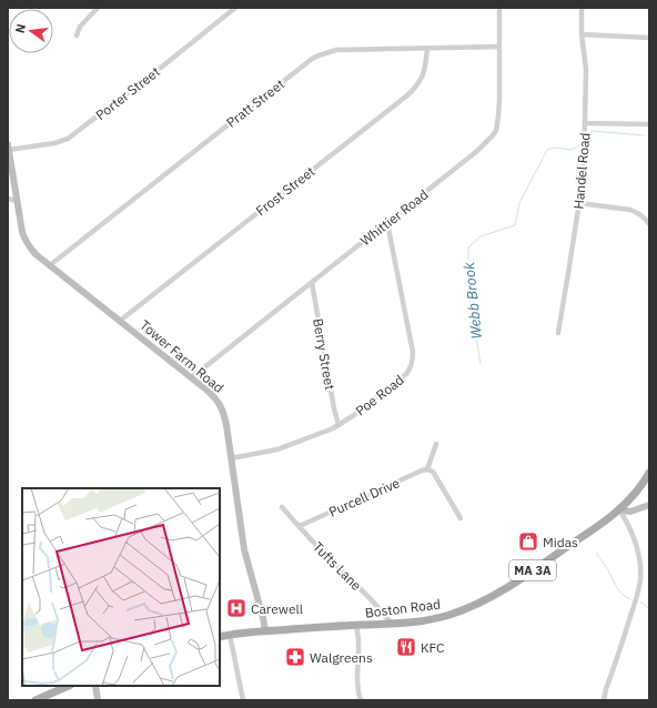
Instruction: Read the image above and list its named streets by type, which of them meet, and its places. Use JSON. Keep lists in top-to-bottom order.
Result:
{
  "streets": {
    "main road": ["MA 3A", "Boston Road"],
    "street": [
      "Porter Street",
      "Pratt Street",
      "Handel Road",
      "Frost Street",
      "Whittier Road",
      "Berry Street",
      "Tower Farm Road",
      "Poe Road",
      "Purcell Drive",
      "Tufts Lane"
    ]
  },
  "crossings": [
    ["Porter Street", "Tower Farm Road"],
    ["Pratt Street", "Frost Street"],
    ["Pratt Street", "Whittier Road"],
    ["Pratt Street", "Tower Farm Road"],
    ["Frost Street", "Tower Farm Road"],
    ["Whittier Road", "Berry Street"],
    ["Whittier Road", "Tower Farm Road"],
    ["Whittier Road", "Poe Road"],
    ["Berry Street", "Poe Road"],
    ["Tower Farm Road", "Poe Road"],
    ["Tower Farm Road", "Boston Road"],
    ["Purcell Drive", "Tufts Lane"],
    ["Tufts Lane", "Boston Road"]
  ],
  "water": ["Webb Brook"],
  "places": {
    "shop": ["Midas"],
    "hospital": ["Carewell"],
    "restaurant": ["KFC"],
    "pharmacy": ["Walgreens"]
  },
  "north": "left"
}
